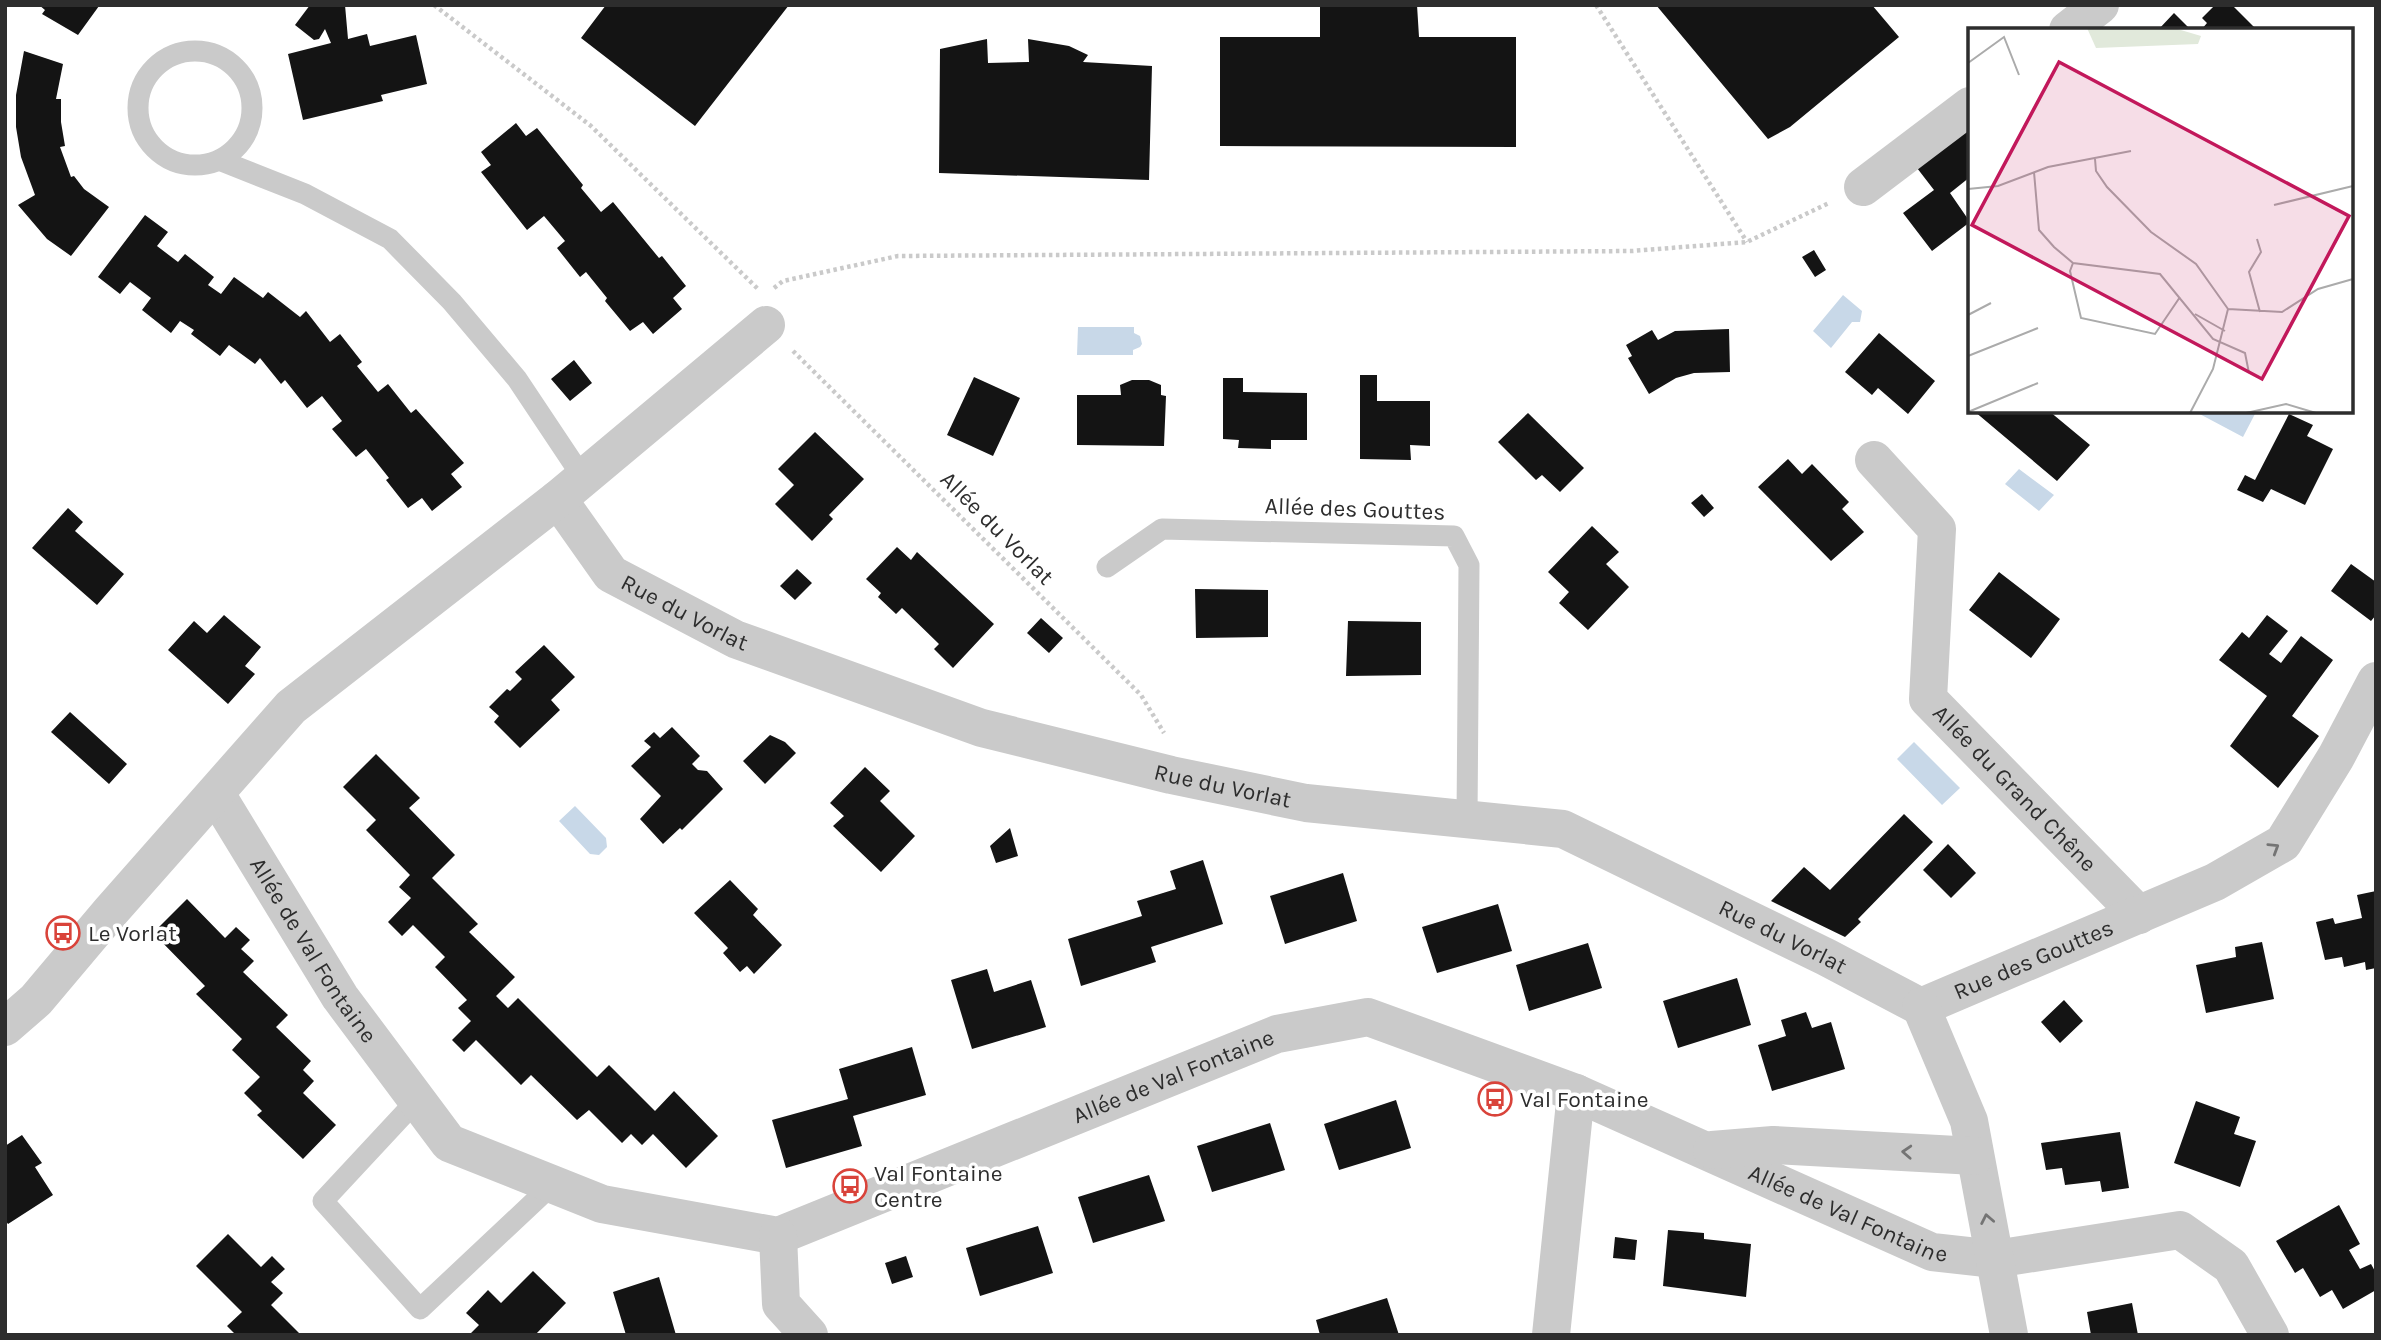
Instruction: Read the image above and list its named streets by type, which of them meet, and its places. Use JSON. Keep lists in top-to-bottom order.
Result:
{
  "streets": {
    "street": [
      "Rue du Vorlat",
      "Allée du Grand Chêne",
      "Allée de Val Fontaine",
      "Rue des Gouttes"
    ],
    "lane": ["Allée des Gouttes"],
    "path": ["Allée du Vorlat"]
  },
  "crossings": [
    ["Allée des Gouttes", "Rue du Vorlat"],
    ["Allée du Vorlat", "Rue du Vorlat"],
    ["Rue du Vorlat", "Rue des Gouttes"],
    ["Allée du Grand Chêne", "Rue des Gouttes"]
  ],
  "one_way": ["Rue des Gouttes"],
  "places": {
    "bus stop": ["Le Vorlat", "Val Fontaine", "Val Fontaine Centre"]
  }
}
